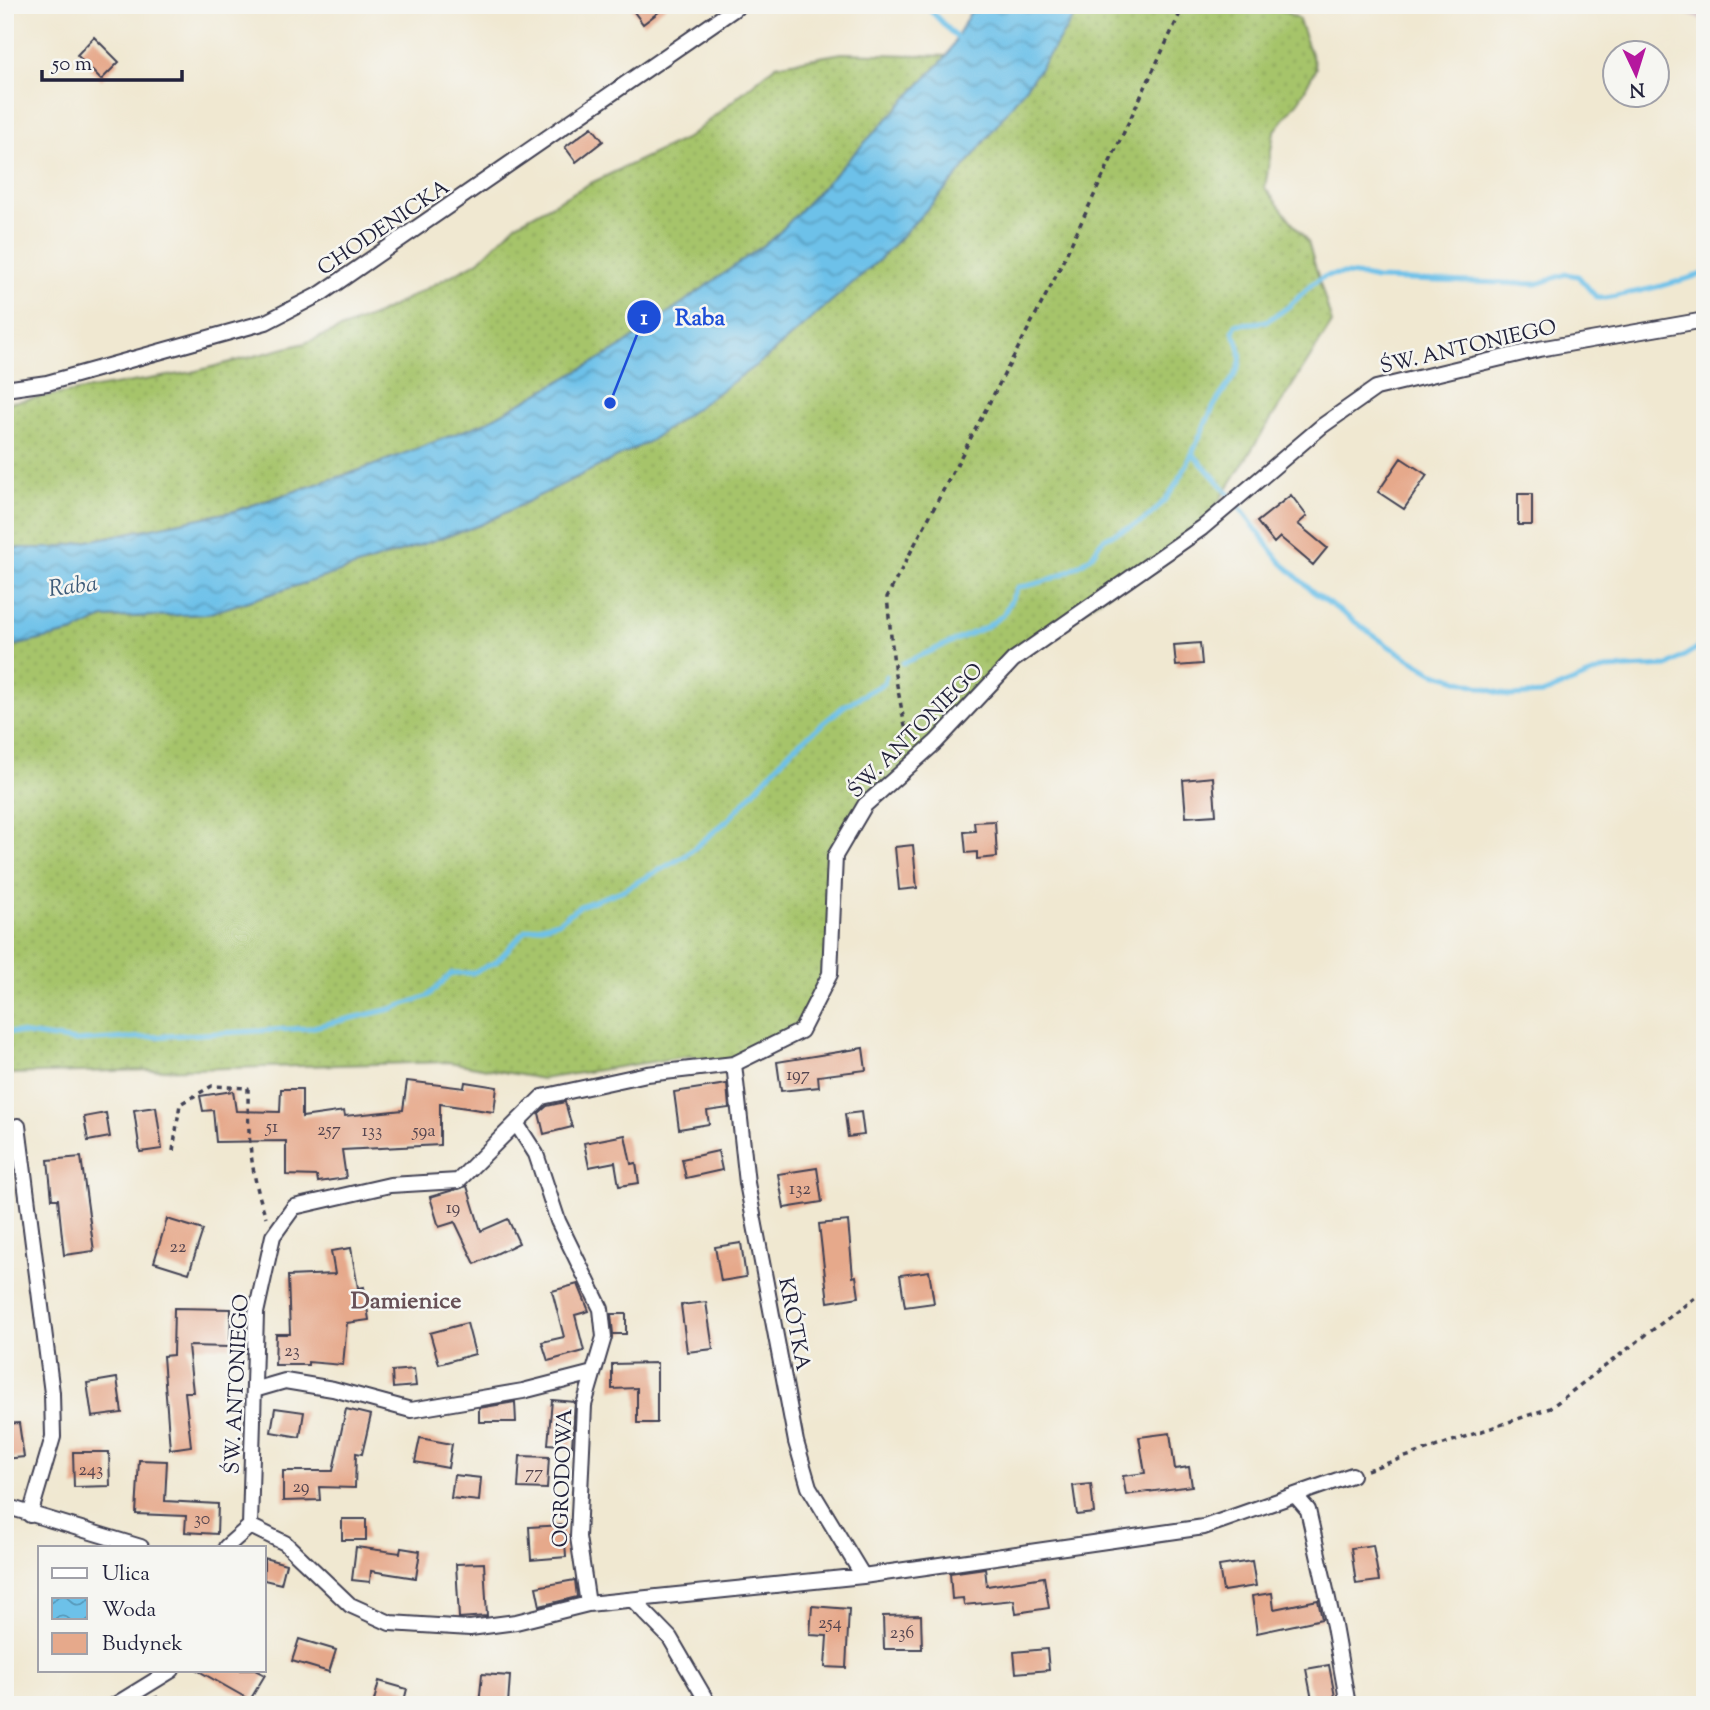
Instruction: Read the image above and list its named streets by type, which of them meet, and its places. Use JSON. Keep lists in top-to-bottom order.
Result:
{
  "streets": {
    "street": [
      "CHODENICKA",
      "ŚW. ANTONIEGO",
      "KRÓTKA",
      "OGRODOWA"
    ]
  },
  "crossings": [
    ["ŚW. ANTONIEGO", "KRÓTKA"],
    ["ŚW. ANTONIEGO", "OGRODOWA"]
  ],
  "districts": ["Damienice"],
  "water": ["Raba"],
  "places": ["Raba"],
  "house_numbers": [
    "197",
    "51",
    "257",
    "133",
    "59a",
    "132",
    "19",
    "22",
    "23",
    "243",
    "77",
    "29",
    "30",
    "254",
    "236"
  ],
  "legend": ["Ulica", "Woda", "Budynek"],
  "scale_bar": "50 m",
  "north": "bottom"
}
